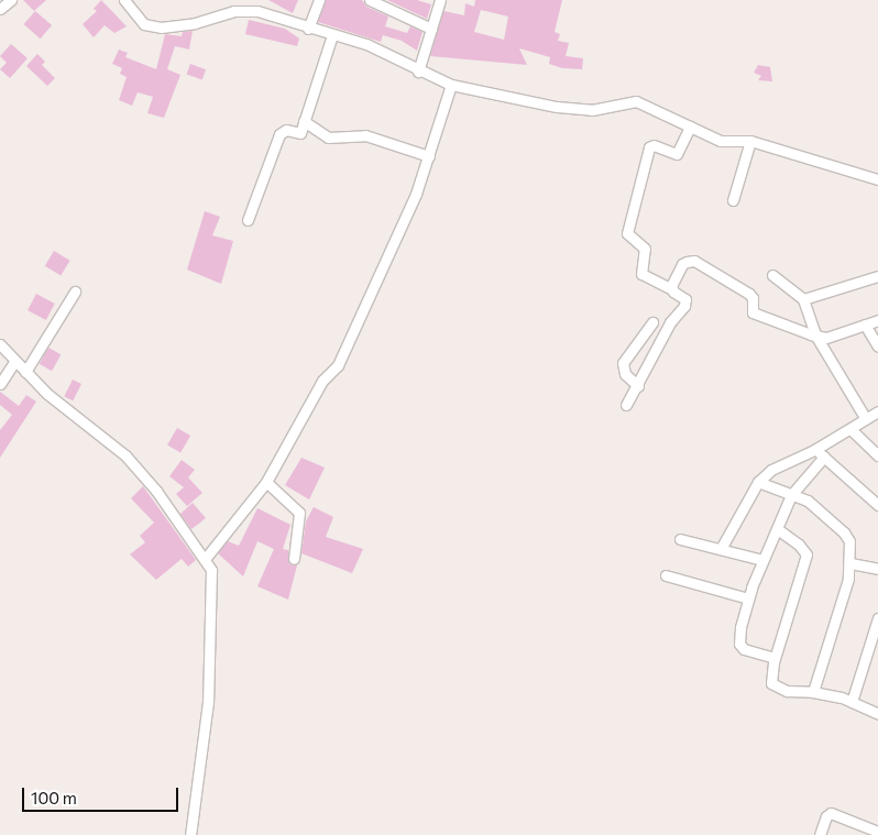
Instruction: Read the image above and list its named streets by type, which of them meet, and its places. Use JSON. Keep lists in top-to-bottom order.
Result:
{
  "scale_bar": "100 m"
}
